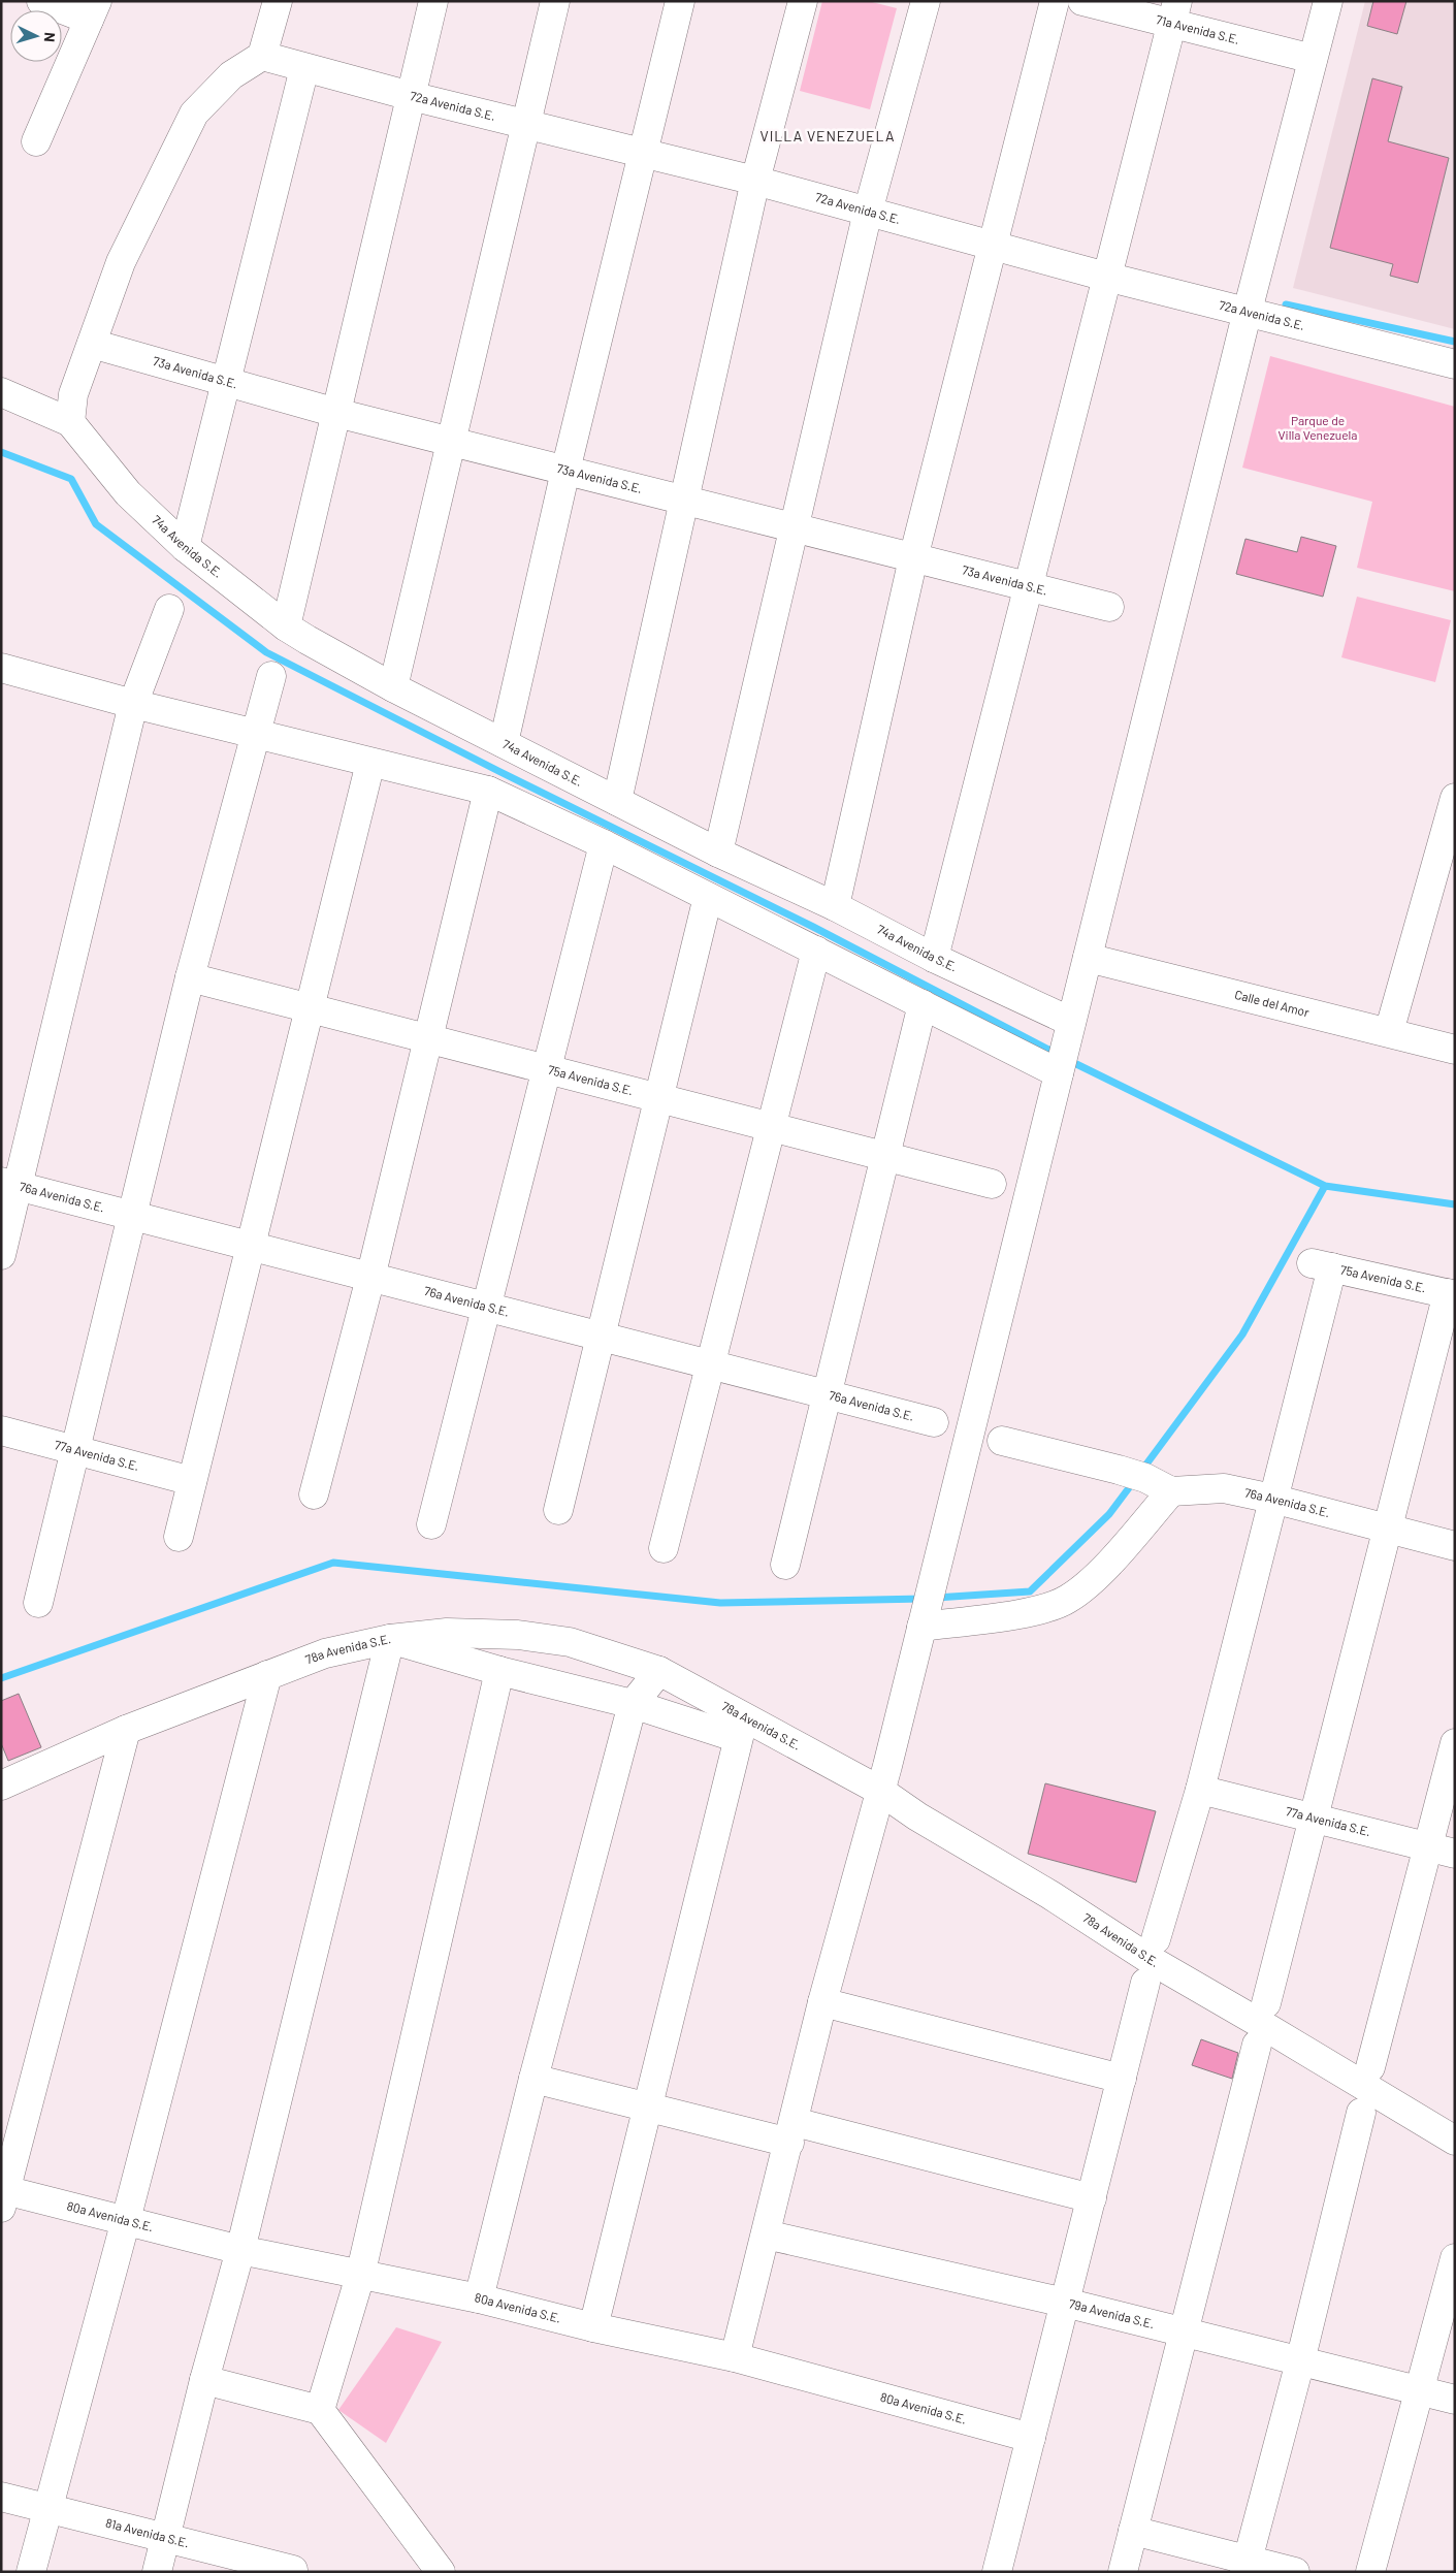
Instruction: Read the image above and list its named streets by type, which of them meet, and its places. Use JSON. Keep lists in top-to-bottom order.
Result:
{
  "streets": {
    "street": [
      "71a Avenida S.E.",
      "72a Avenida S.E.",
      "73a Avenida S.E.",
      "74a Avenida S.E.",
      "Calle del Amor",
      "75a Avenida S.E.",
      "76a Avenida S.E.",
      "77a Avenida S.E.",
      "78a Avenida S.E.",
      "80a Avenida S.E.",
      "79a Avenida S.E.",
      "81a Avenida S.E."
    ]
  },
  "crossings": [
    ["75a Avenida S.E.", "76a Avenida S.E."]
  ],
  "districts": ["VILLA VENEZUELA"],
  "parks": ["Parque de Villa Venezuela"],
  "north": "right"
}
